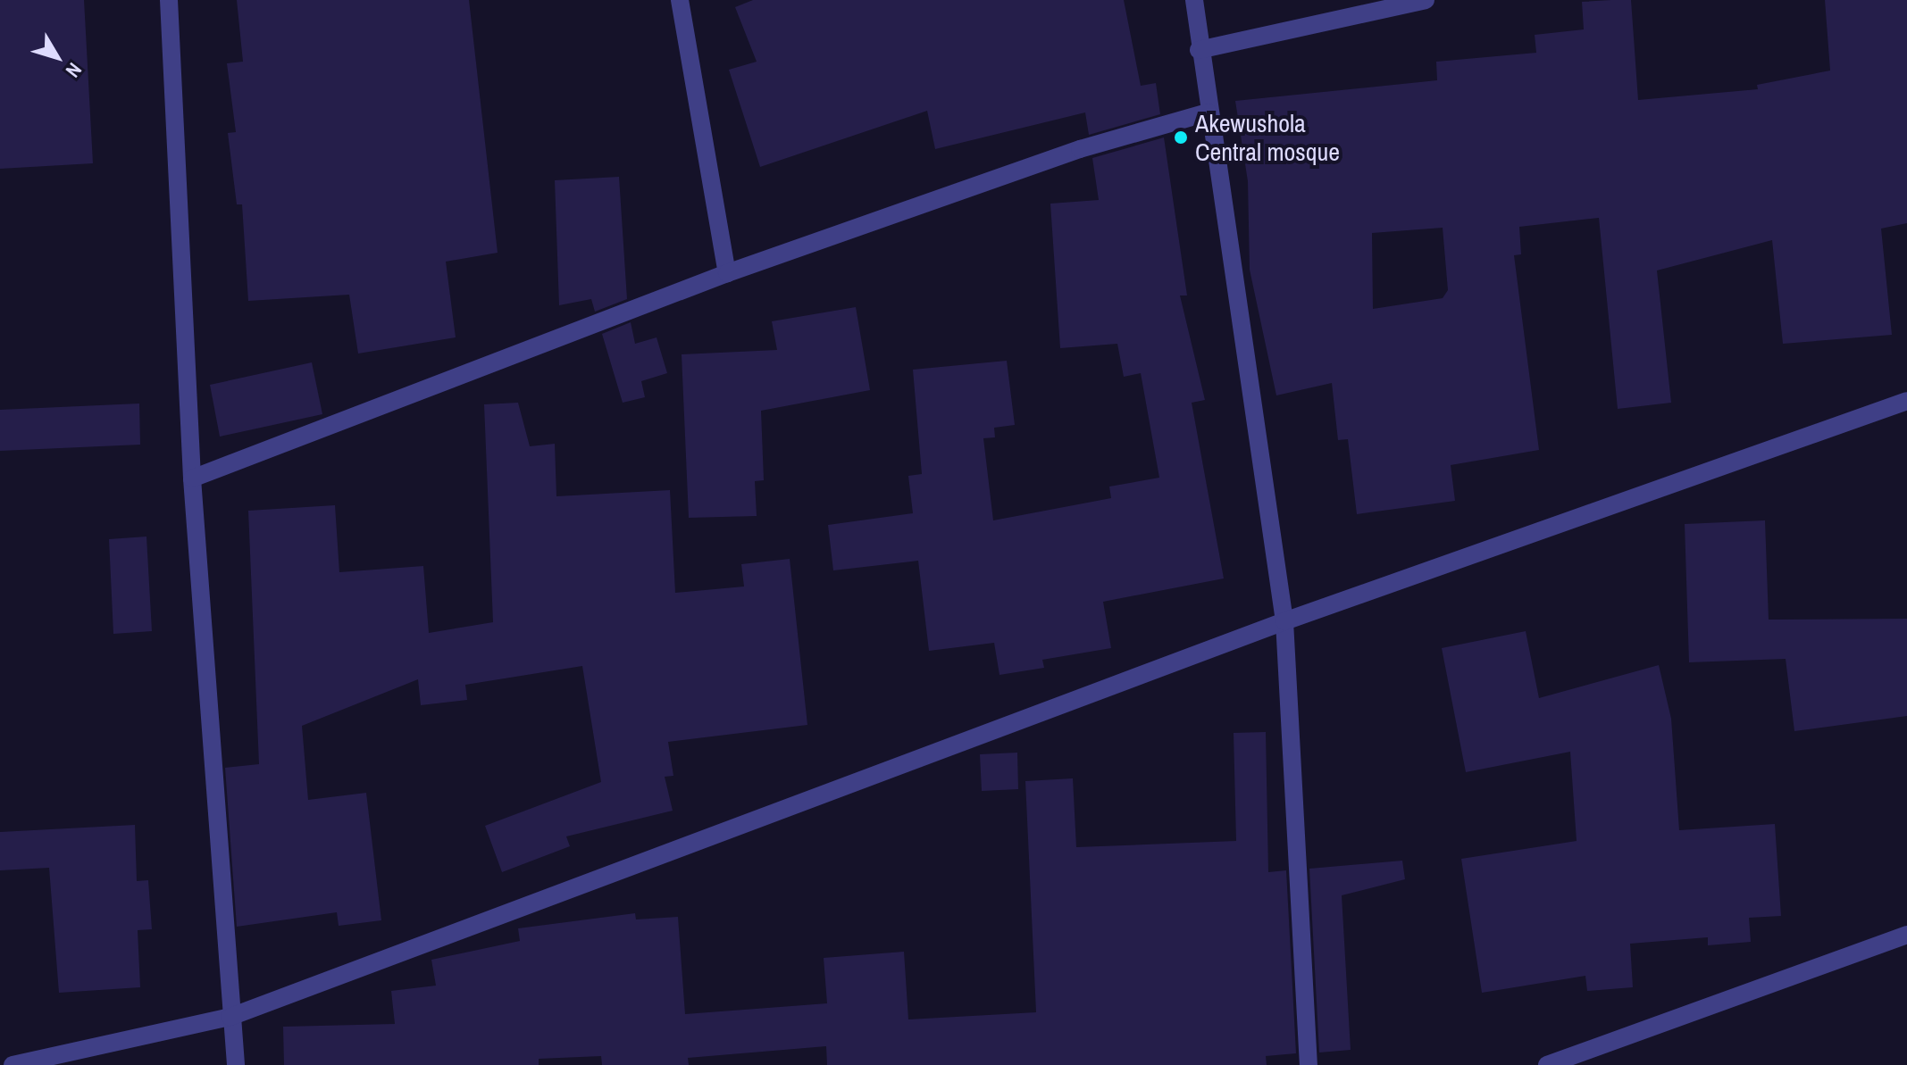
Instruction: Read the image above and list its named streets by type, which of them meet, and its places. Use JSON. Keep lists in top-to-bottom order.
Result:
{
  "places": ["Akewushola Central mosque"],
  "north": "bottom right"
}
